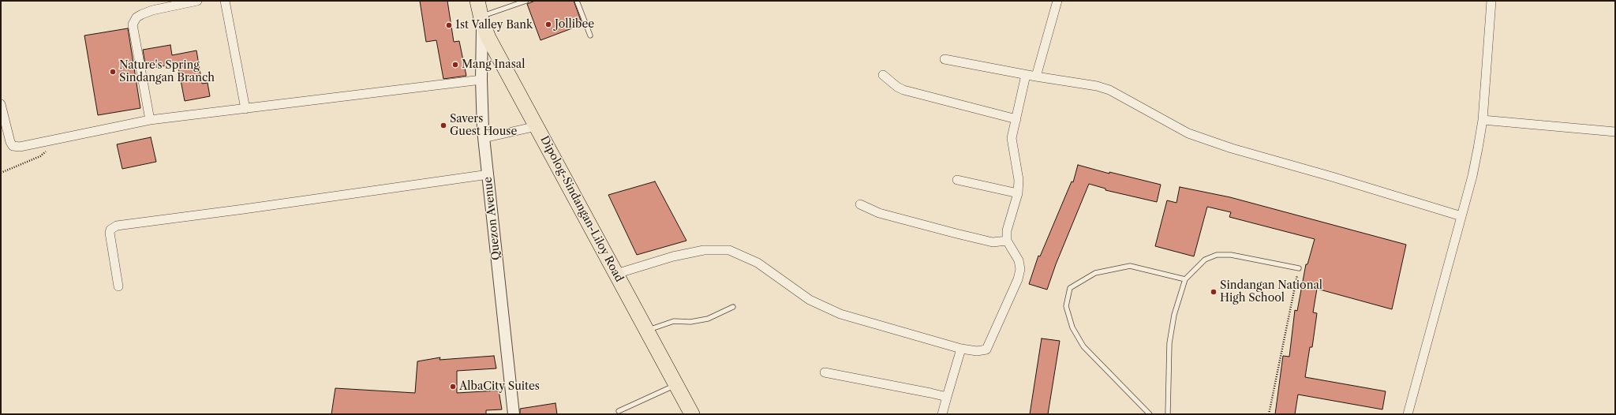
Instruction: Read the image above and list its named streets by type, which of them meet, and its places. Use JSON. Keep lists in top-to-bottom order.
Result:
{
  "streets": {
    "highway": ["Dipolog-Sindangan-Liloy Road"],
    "street": ["Quezon Avenue"]
  },
  "crossings": [
    ["Dipolog-Sindangan-Liloy Road", "Quezon Avenue"]
  ],
  "places": [
    "Jollibee",
    "1st Valley Bank",
    "Mang Inasal",
    "Nature's Spring Sindangan Branch",
    "Savers Guest House",
    "Sindangan National High School",
    "AlbaCity Suites"
  ]
}
